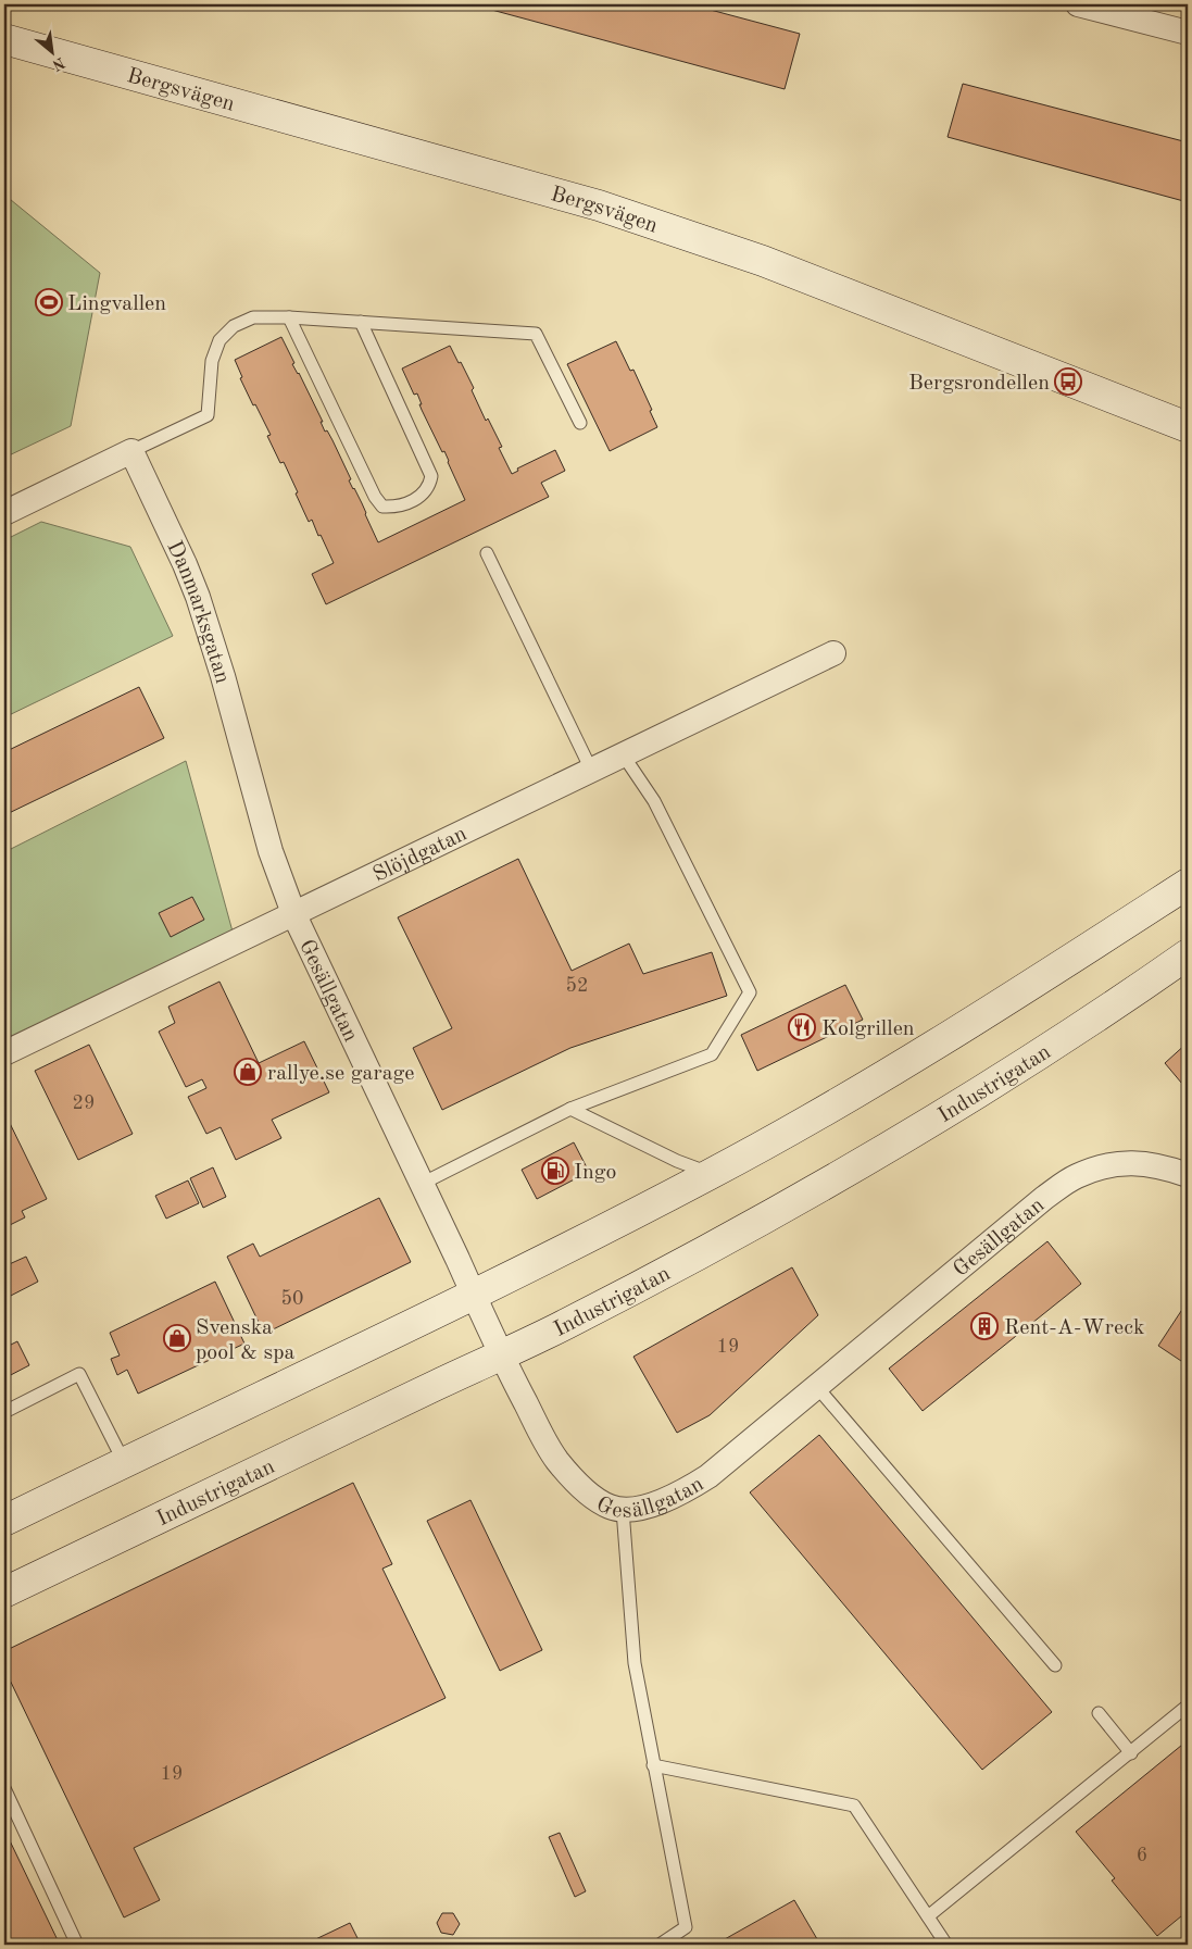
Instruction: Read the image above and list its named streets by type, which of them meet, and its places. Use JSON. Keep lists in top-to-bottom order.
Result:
{
  "streets": {
    "main road": ["Bergsvägen", "Industrigatan"],
    "street": ["Danmarksgatan", "Slöjdgatan", "Gesällgatan"]
  },
  "crossings": [
    ["Danmarksgatan", "Slöjdgatan"],
    ["Danmarksgatan", "Gesällgatan"],
    ["Slöjdgatan", "Gesällgatan"],
    ["Gesällgatan", "Industrigatan"]
  ],
  "places": {
    "sports": ["Lingvallen"],
    "bus stop": ["Bergsrondellen"],
    "restaurant": ["Kolgrillen"],
    "shop": ["rallye.se garage", "Svenska pool & spa"],
    "fuel station": ["Ingo"],
    "building": ["Rent-A-Wreck"]
  },
  "house_numbers": [
    "52",
    "29",
    "50",
    "19",
    "19",
    "6"
  ],
  "north": "bottom right"
}
